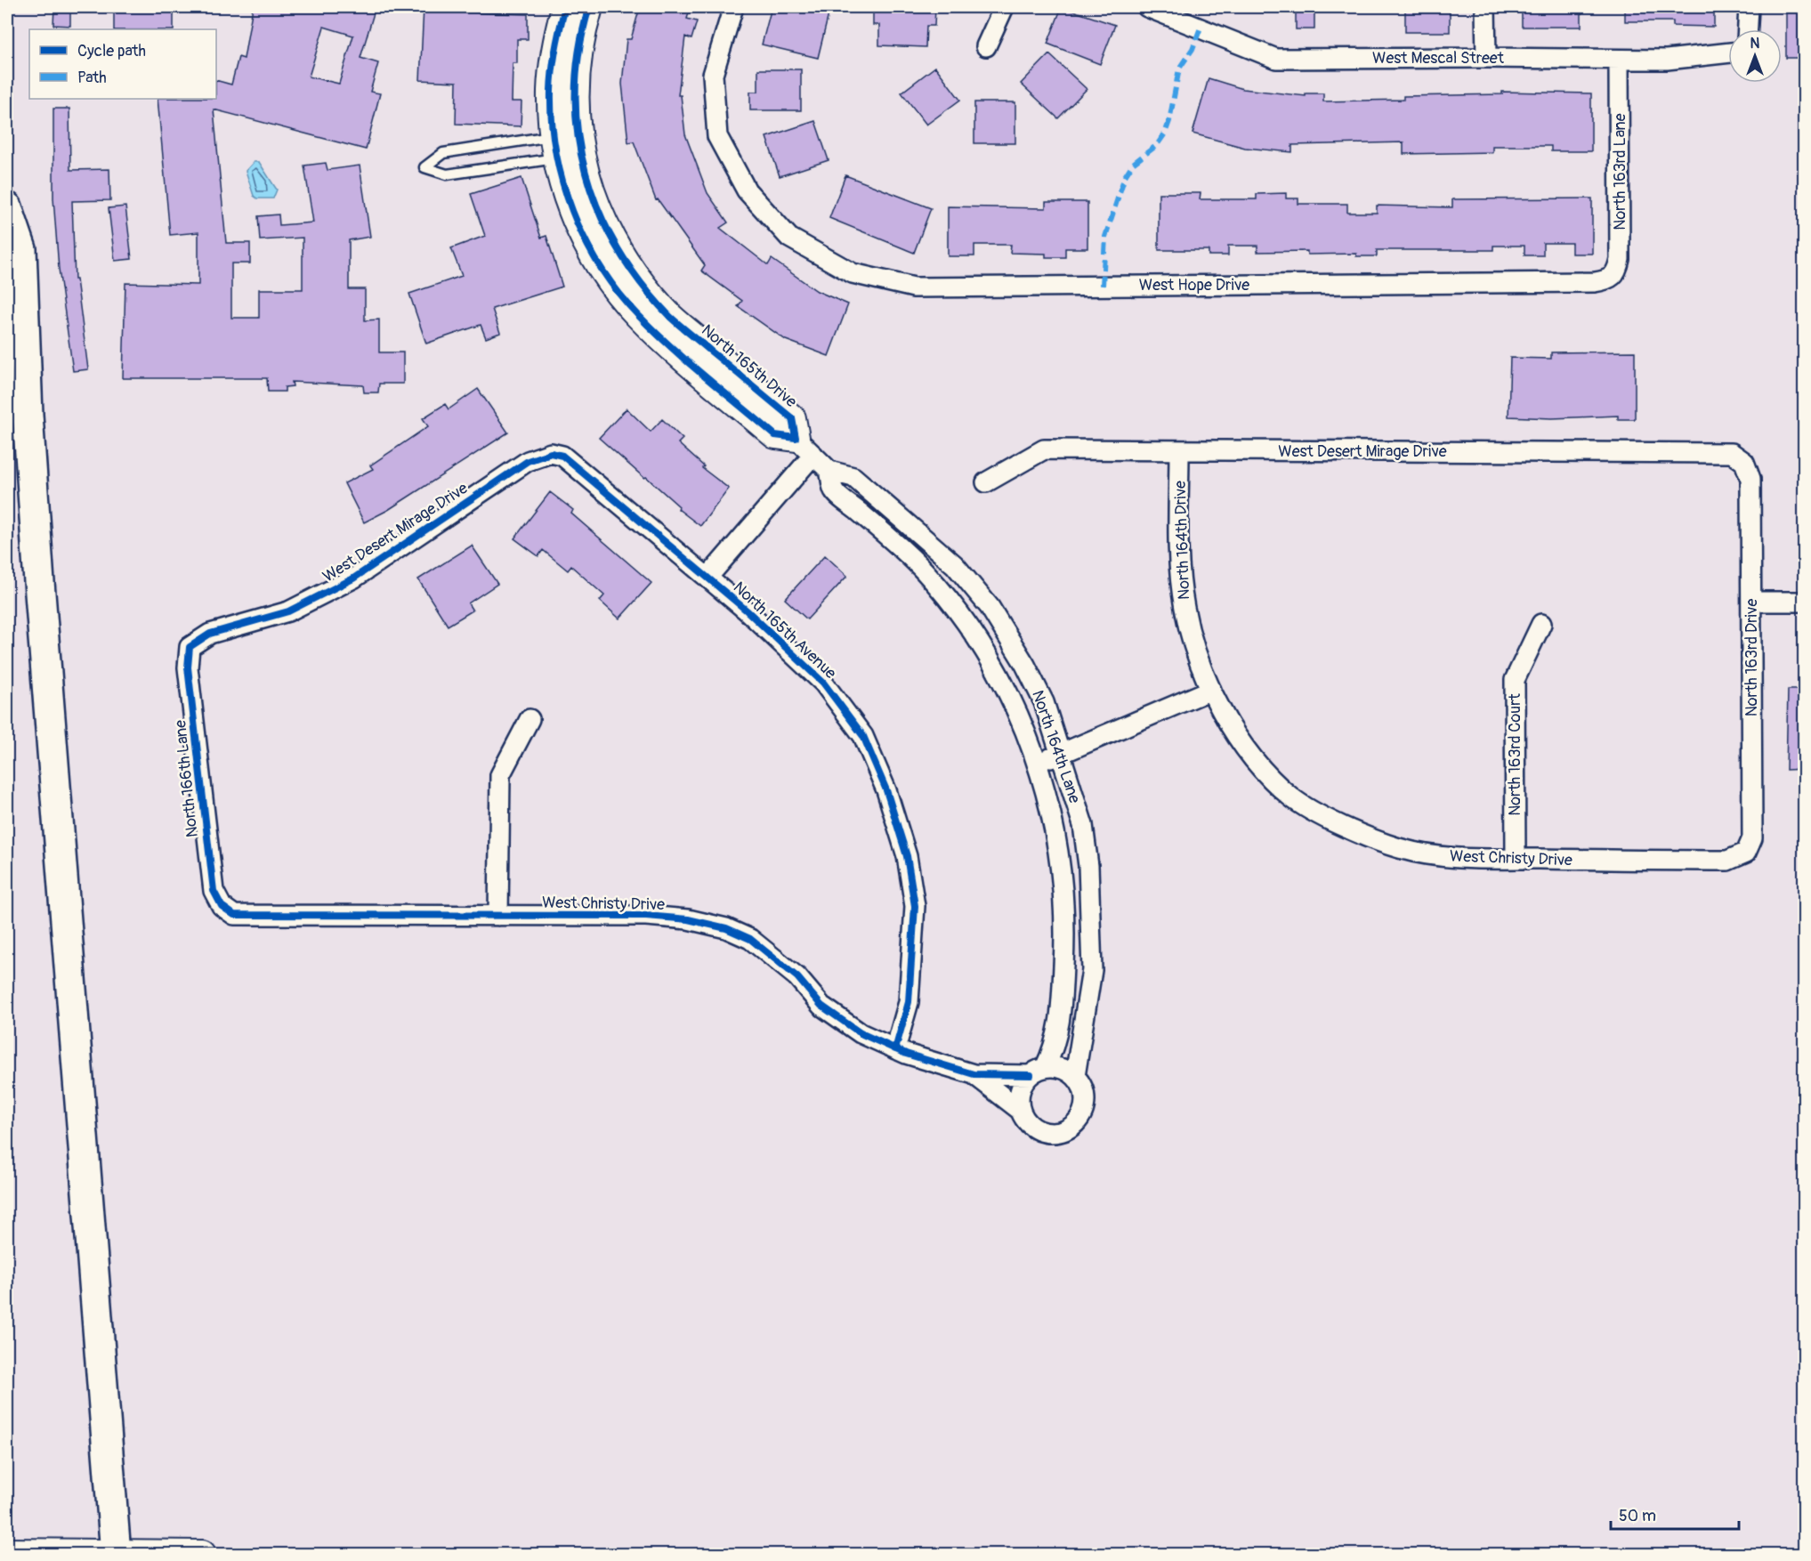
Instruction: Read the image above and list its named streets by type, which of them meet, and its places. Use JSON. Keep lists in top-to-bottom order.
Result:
{
  "streets": {
    "street": [
      "West Mescal Street",
      "North 163rd Lane",
      "West Hope Drive",
      "North 165th Drive",
      "West Desert Mirage Drive",
      "North 164th Drive",
      "North 165th Avenue",
      "North 163rd Drive",
      "North 164th Lane",
      "North 163rd Court",
      "North 166th Lane",
      "West Christy Drive"
    ]
  },
  "crossings": [
    ["West Mescal Street", "North 163rd Lane"],
    ["North 163rd Lane", "West Hope Drive"],
    ["North 165th Drive", "North 164th Lane"],
    ["West Desert Mirage Drive", "North 164th Drive"],
    ["West Desert Mirage Drive", "North 165th Avenue"],
    ["West Desert Mirage Drive", "North 163rd Drive"],
    ["West Desert Mirage Drive", "North 166th Lane"],
    ["North 164th Drive", "West Christy Drive"],
    ["North 165th Avenue", "West Christy Drive"],
    ["North 163rd Drive", "West Christy Drive"],
    ["North 163rd Court", "West Christy Drive"],
    ["North 166th Lane", "West Christy Drive"]
  ],
  "legend": ["Cycle path", "Path"],
  "scale_bar": "50 m",
  "north": "top"
}
